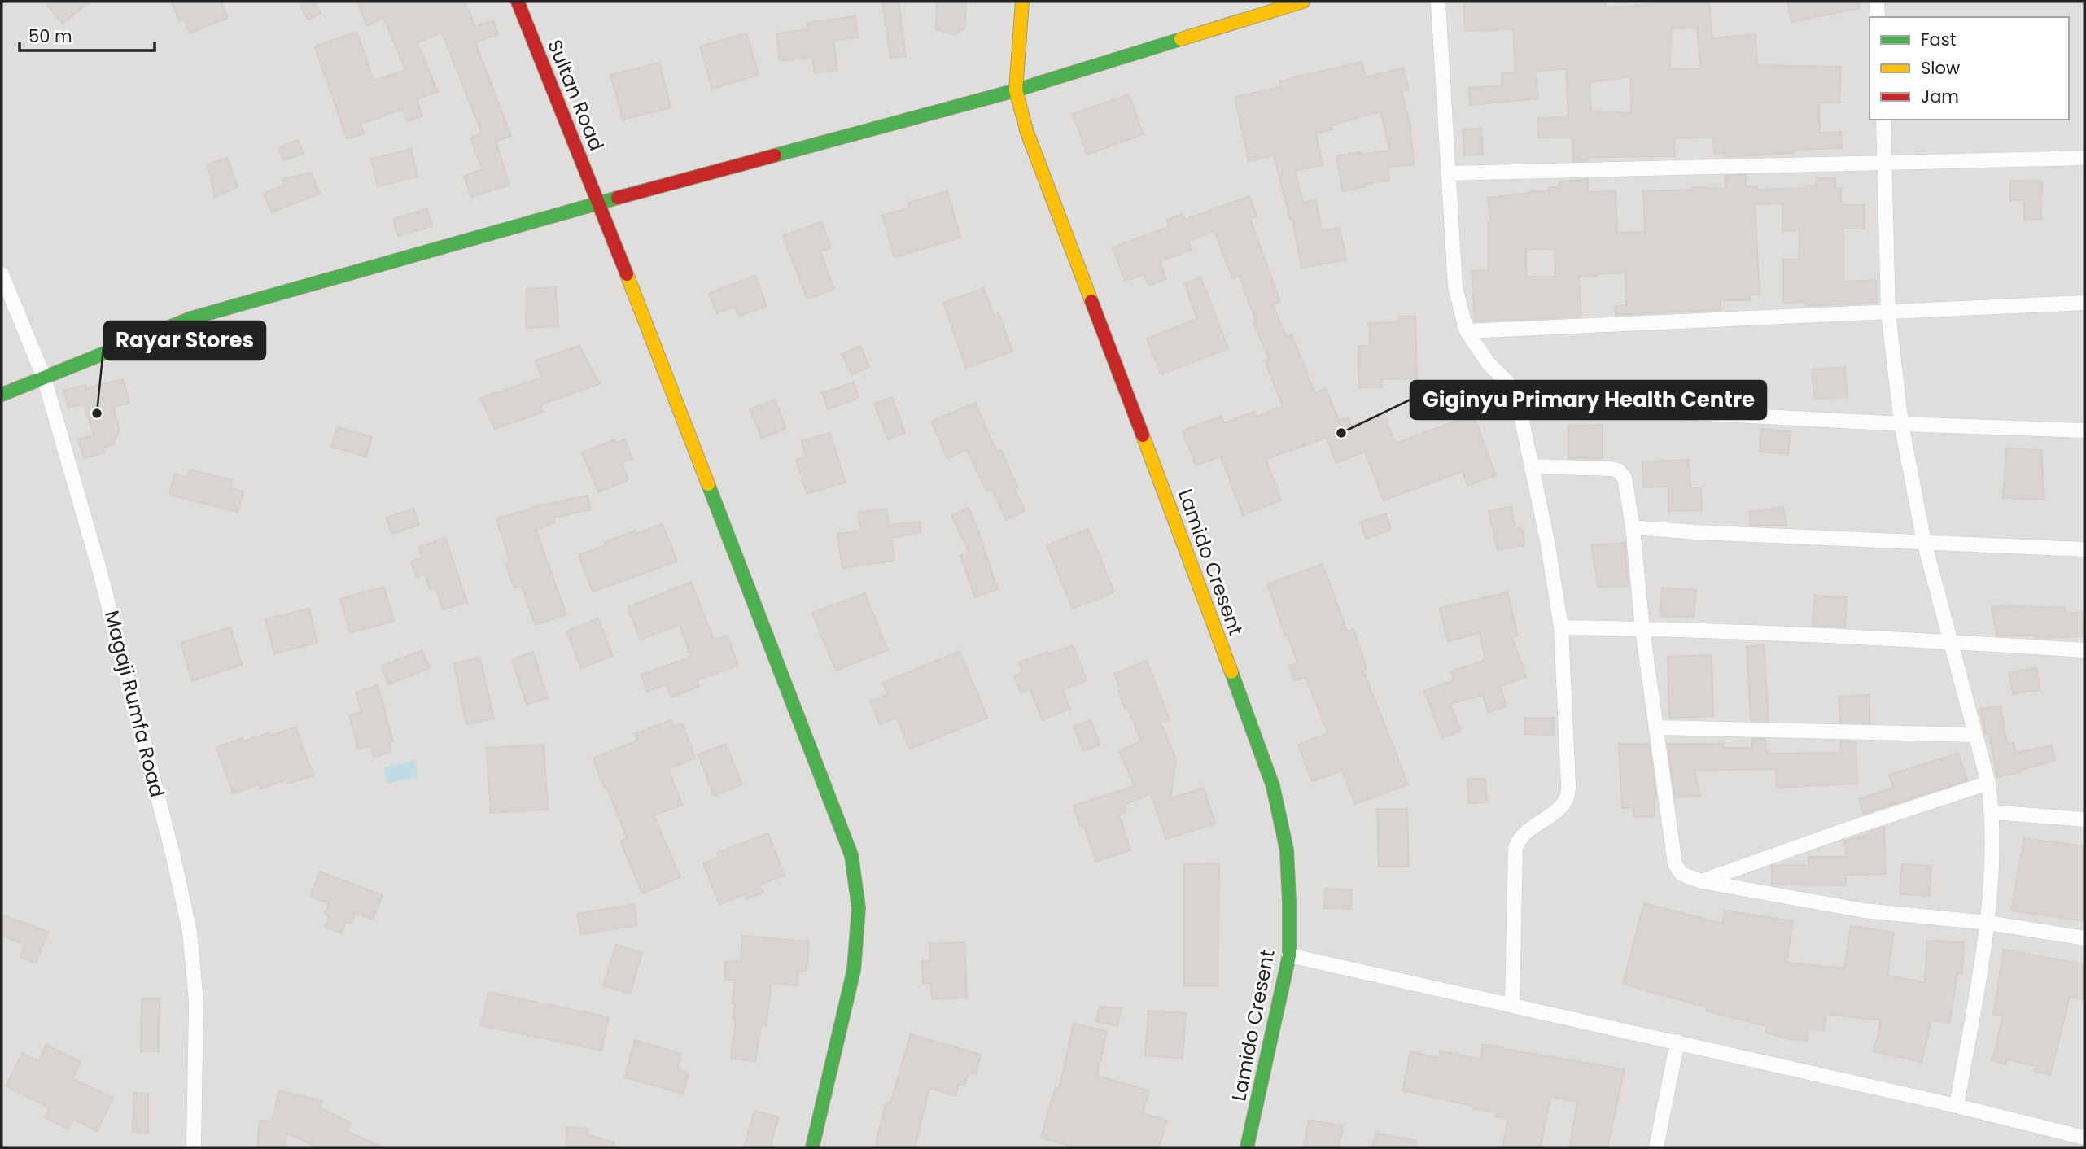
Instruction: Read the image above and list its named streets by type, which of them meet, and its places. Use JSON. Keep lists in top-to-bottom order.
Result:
{
  "streets": {
    "street": ["Sultan Road", "Lamido Cresent", "Magaji Rumfa Road"]
  },
  "places": ["Rayar Stores", "Giginyu Primary Health Centre"],
  "legend": ["Fast", "Slow", "Jam"],
  "scale_bar": "50 m"
}
